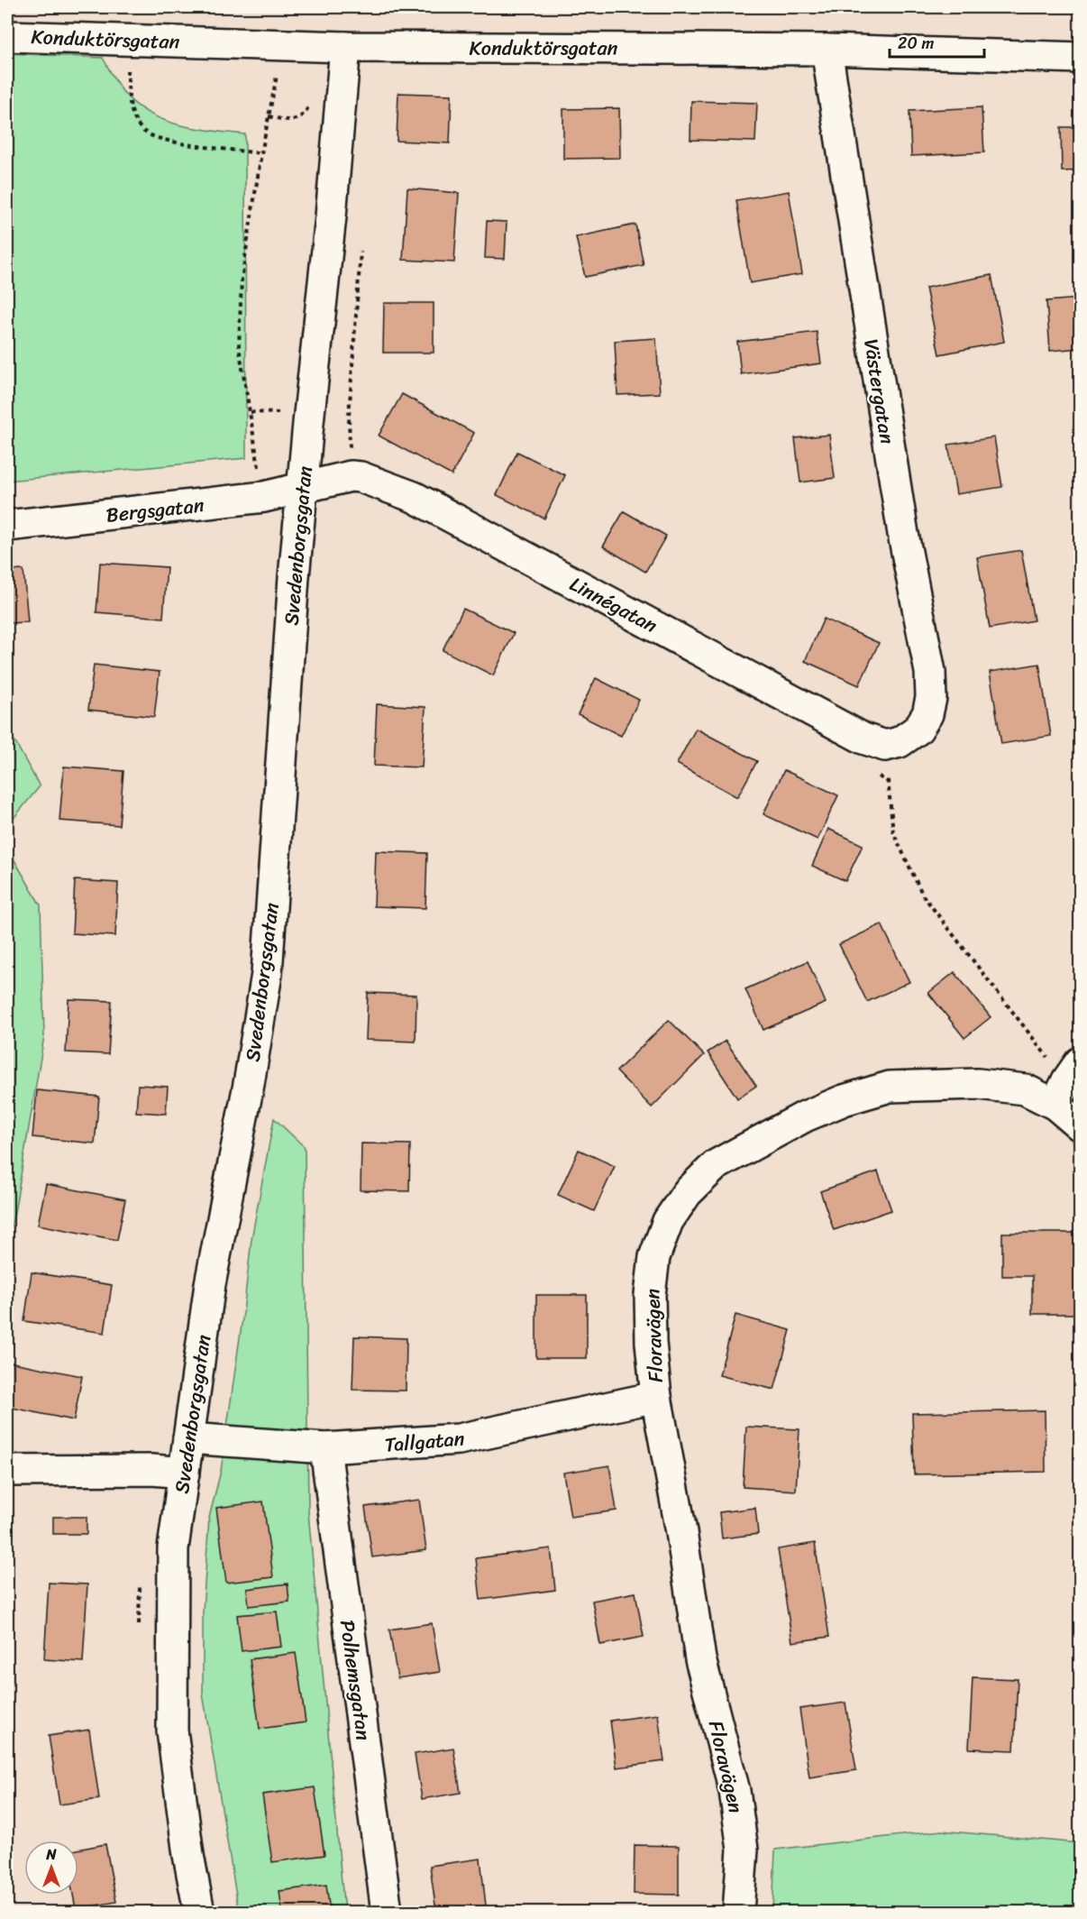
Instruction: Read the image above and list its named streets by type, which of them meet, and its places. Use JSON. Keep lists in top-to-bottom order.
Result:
{
  "streets": {
    "street": [
      "Konduktörsgatan",
      "Västergatan",
      "Bergsgatan",
      "Svedenborgsgatan",
      "Linnégatan",
      "Floravägen",
      "Tallgatan",
      "Polhemsgatan"
    ]
  },
  "crossings": [
    ["Konduktörsgatan", "Västergatan"],
    ["Konduktörsgatan", "Svedenborgsgatan"],
    ["Västergatan", "Linnégatan"],
    ["Bergsgatan", "Svedenborgsgatan"],
    ["Bergsgatan", "Linnégatan"],
    ["Svedenborgsgatan", "Linnégatan"],
    ["Svedenborgsgatan", "Tallgatan"],
    ["Floravägen", "Tallgatan"],
    ["Tallgatan", "Polhemsgatan"]
  ],
  "scale_bar": "20 m",
  "north": "top"
}
